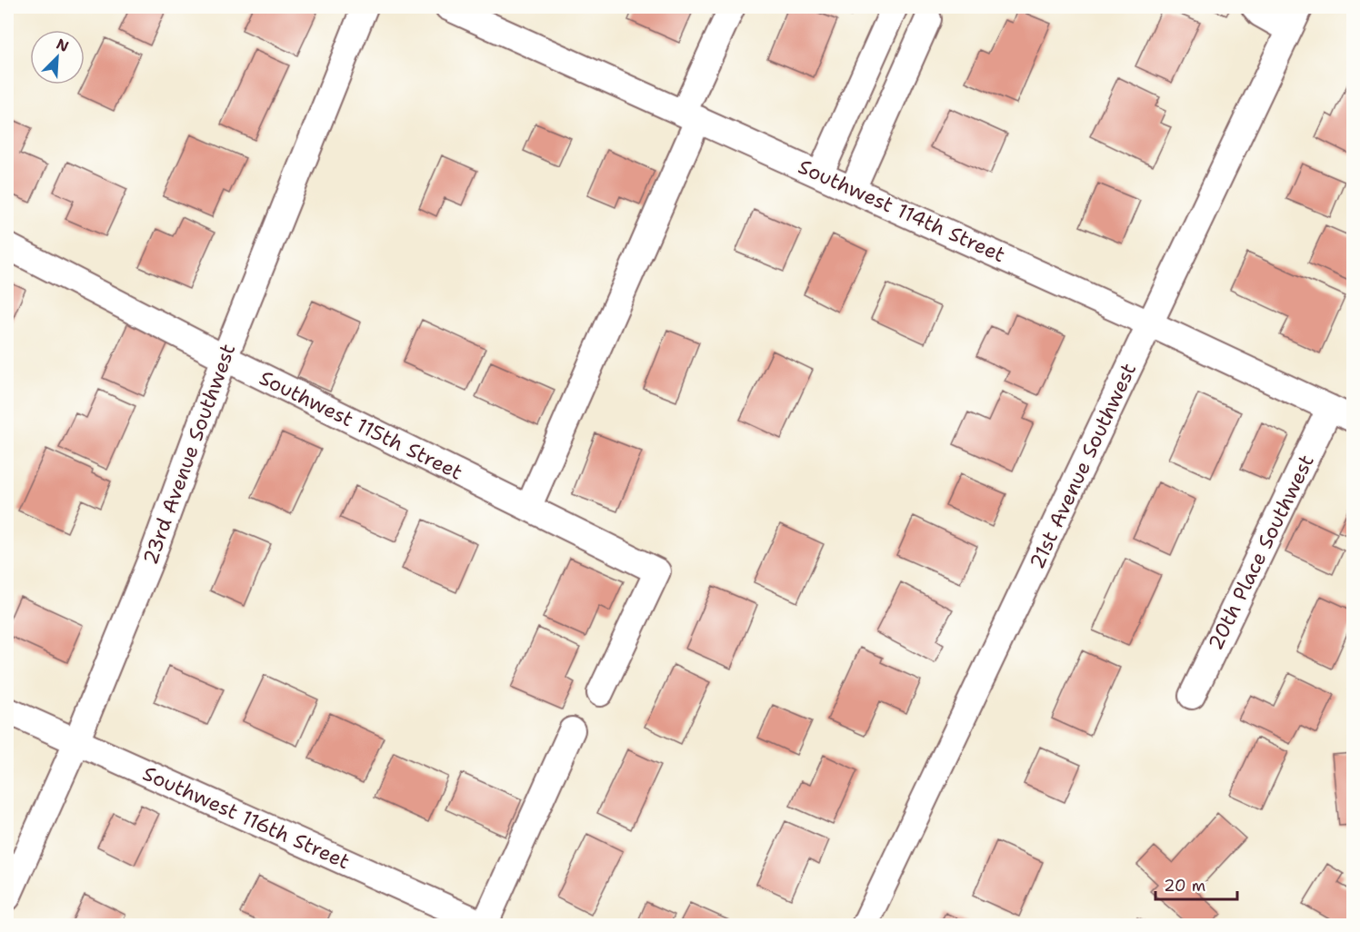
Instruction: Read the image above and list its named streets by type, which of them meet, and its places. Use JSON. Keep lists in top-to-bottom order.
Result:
{
  "streets": {
    "street": [
      "Southwest 114th Street",
      "Southwest 115th Street",
      "23rd Avenue Southwest",
      "21st Avenue Southwest",
      "20th Place Southwest",
      "Southwest 116th Street"
    ]
  },
  "crossings": [
    ["Southwest 114th Street", "21st Avenue Southwest"],
    ["Southwest 114th Street", "20th Place Southwest"],
    ["Southwest 115th Street", "23rd Avenue Southwest"],
    ["23rd Avenue Southwest", "Southwest 116th Street"]
  ],
  "scale_bar": "20 m",
  "north": "top right"
}
